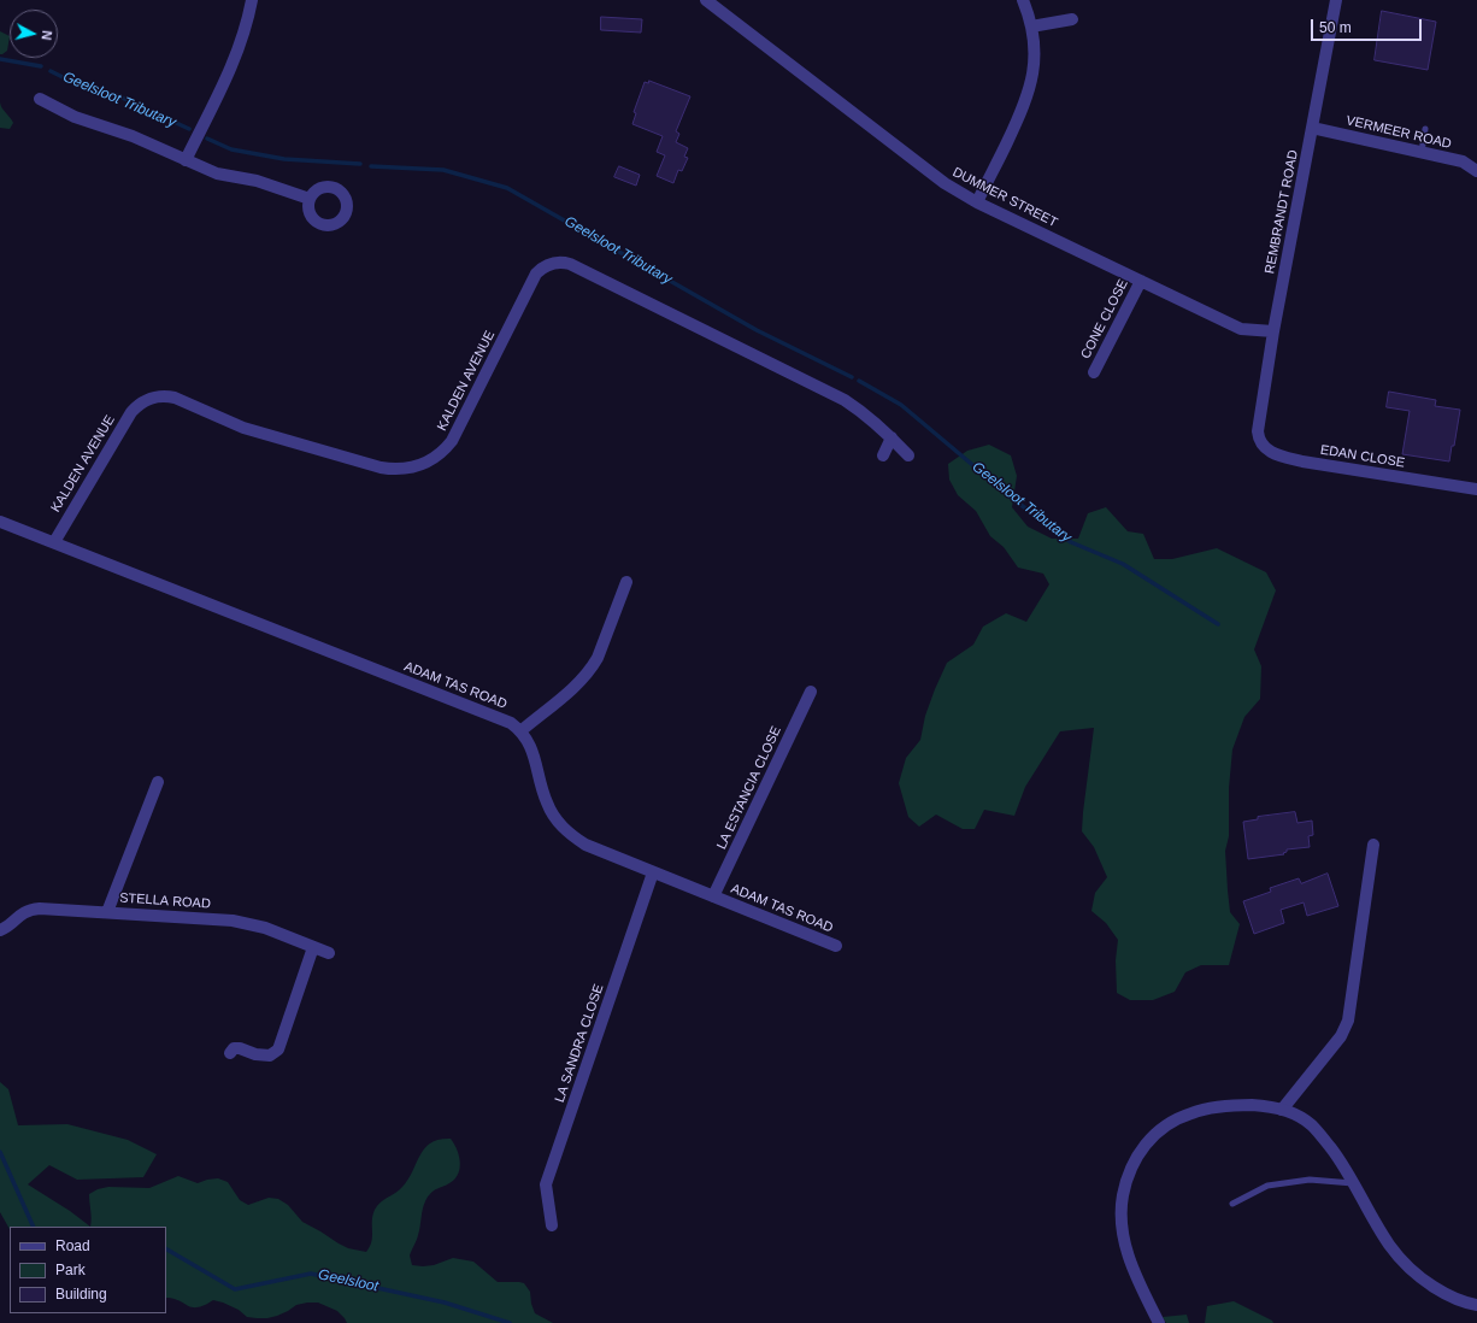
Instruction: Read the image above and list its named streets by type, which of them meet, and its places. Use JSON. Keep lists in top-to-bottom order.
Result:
{
  "streets": {
    "street": [
      "VERMEER ROAD",
      "DUMMER STREET",
      "REMBRANDT ROAD",
      "CONE CLOSE",
      "KALDEN AVENUE",
      "EDAN CLOSE",
      "ADAM TAS ROAD",
      "LA ESTANCIA CLOSE",
      "STELLA ROAD",
      "LA SANDRA CLOSE"
    ]
  },
  "crossings": [
    ["VERMEER ROAD", "REMBRANDT ROAD"],
    ["DUMMER STREET", "REMBRANDT ROAD"],
    ["DUMMER STREET", "CONE CLOSE"],
    ["REMBRANDT ROAD", "EDAN CLOSE"],
    ["KALDEN AVENUE", "ADAM TAS ROAD"],
    ["ADAM TAS ROAD", "LA ESTANCIA CLOSE"],
    ["ADAM TAS ROAD", "LA SANDRA CLOSE"]
  ],
  "water": ["Geelsloot Tributary", "Geelsloot"],
  "legend": ["Road", "Park", "Building"],
  "scale_bar": "50 m",
  "north": "right"
}
